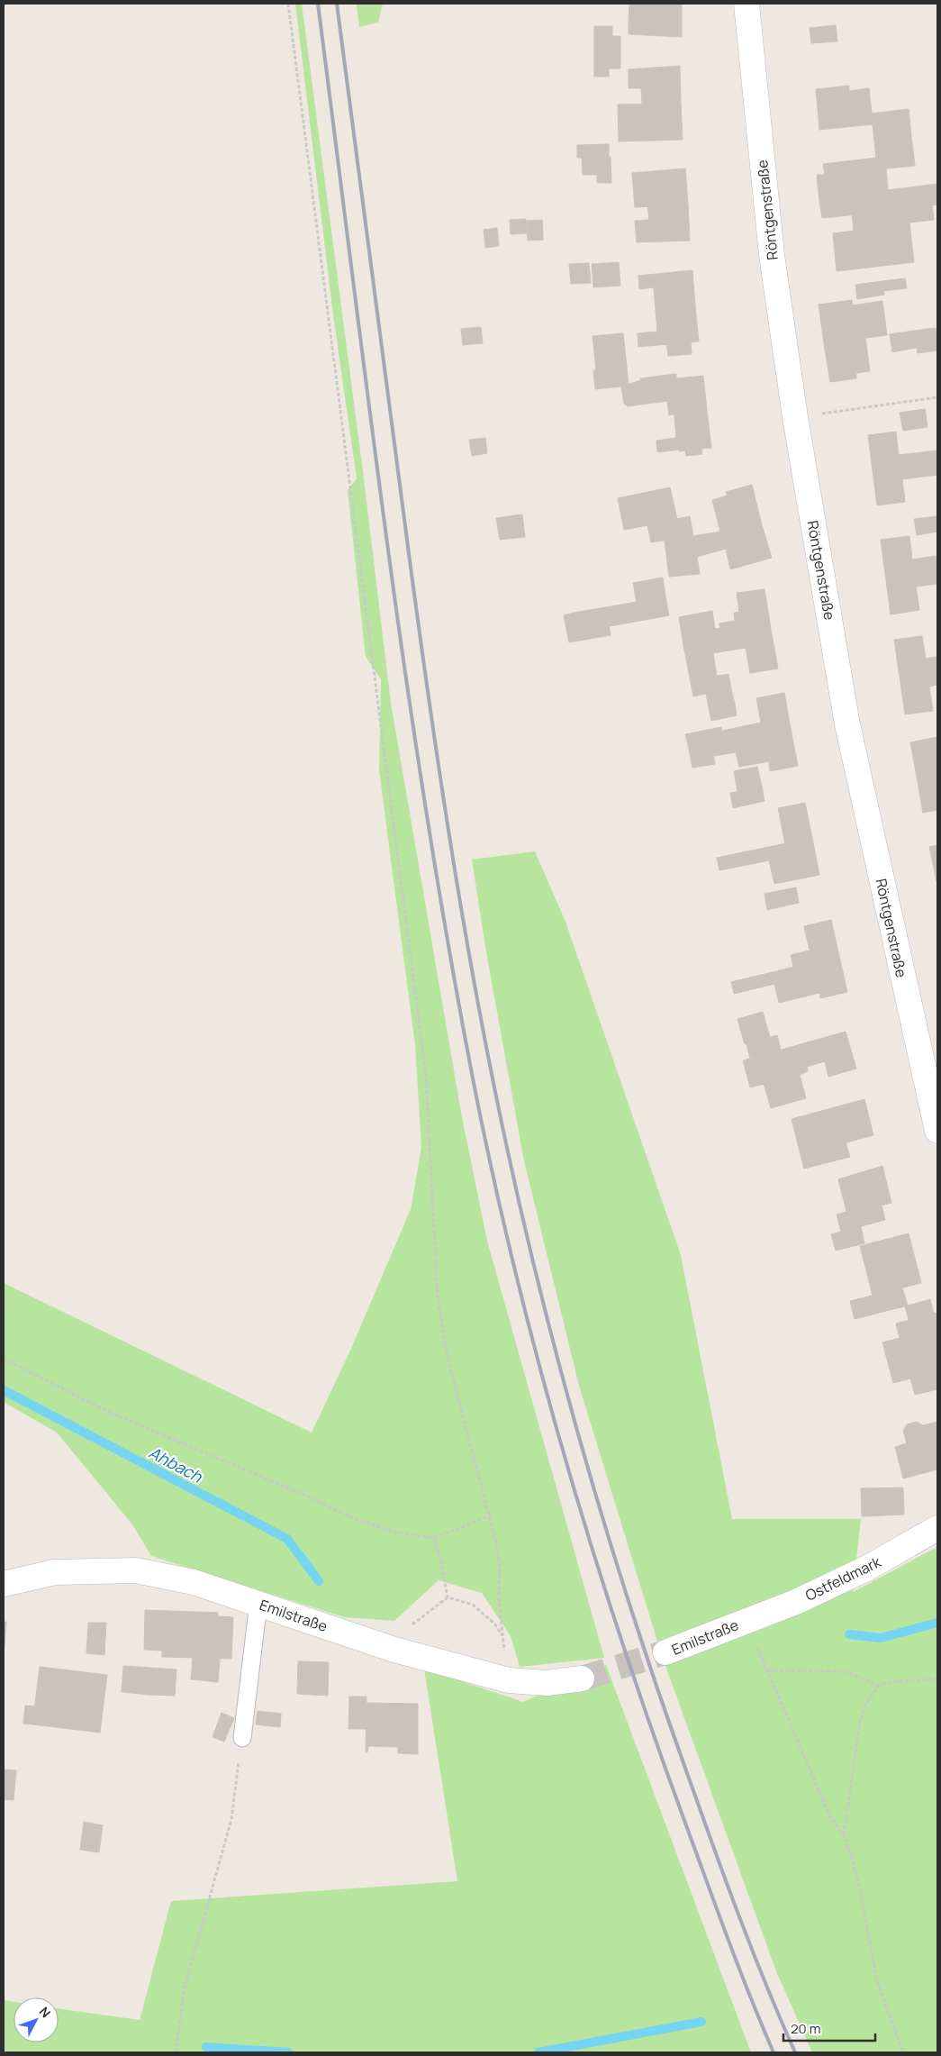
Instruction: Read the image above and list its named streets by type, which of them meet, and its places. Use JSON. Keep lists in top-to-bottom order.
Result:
{
  "streets": {
    "street": ["Röntgenstraße", "Ostfeldmark", "Emilstraße"]
  },
  "crossings": [
    ["Ostfeldmark", "Emilstraße"]
  ],
  "water": ["Ahbach"],
  "scale_bar": "20 m",
  "north": "top right"
}
